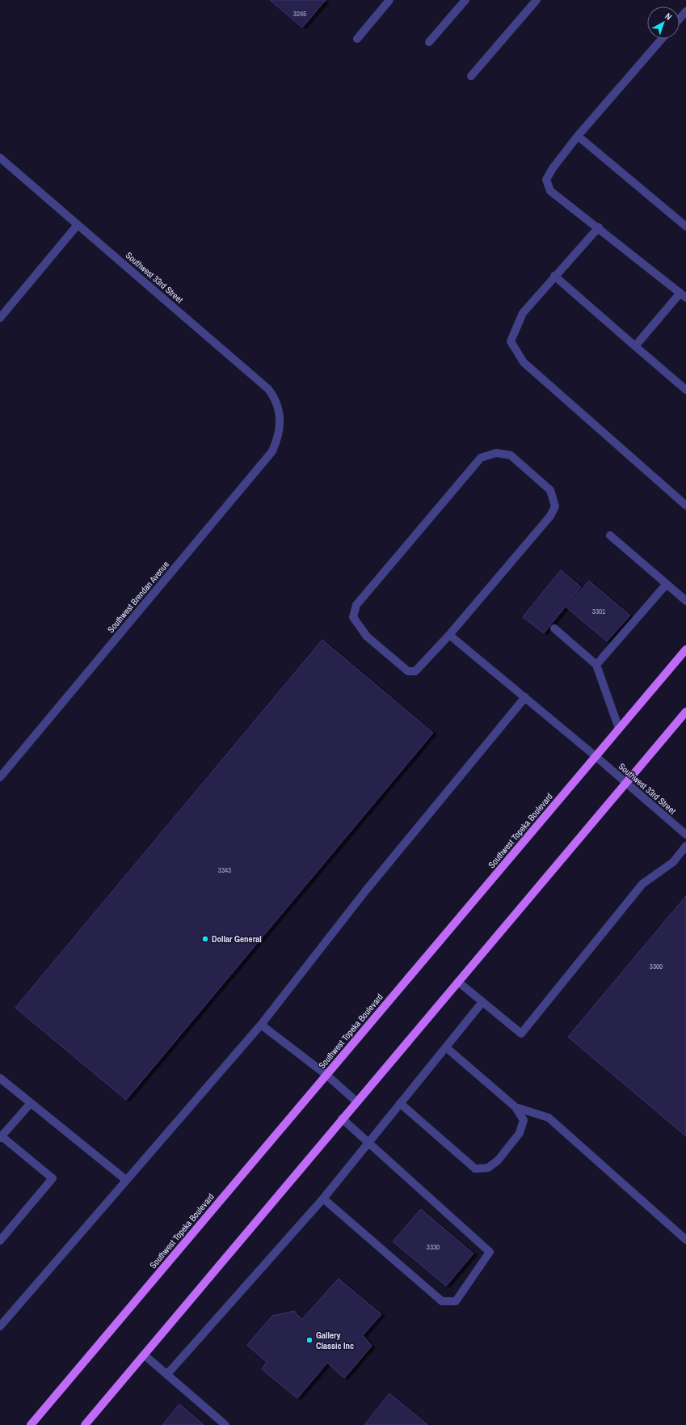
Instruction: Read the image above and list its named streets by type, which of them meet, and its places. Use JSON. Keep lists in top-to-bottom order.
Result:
{
  "streets": {
    "main road": ["Southwest Topeka Boulevard"],
    "street": ["Southwest 33rd Street", "Southwest Brendan Avenue"]
  },
  "crossings": [
    ["Southwest 33rd Street", "Southwest Brendan Avenue"],
    ["Southwest 33rd Street", "Southwest Topeka Boulevard"]
  ],
  "places": ["Dollar General", "Gallery Classic Inc"],
  "house_numbers": [
    "3245",
    "3301",
    "3343",
    "3300",
    "3330"
  ],
  "north": "top right"
}
